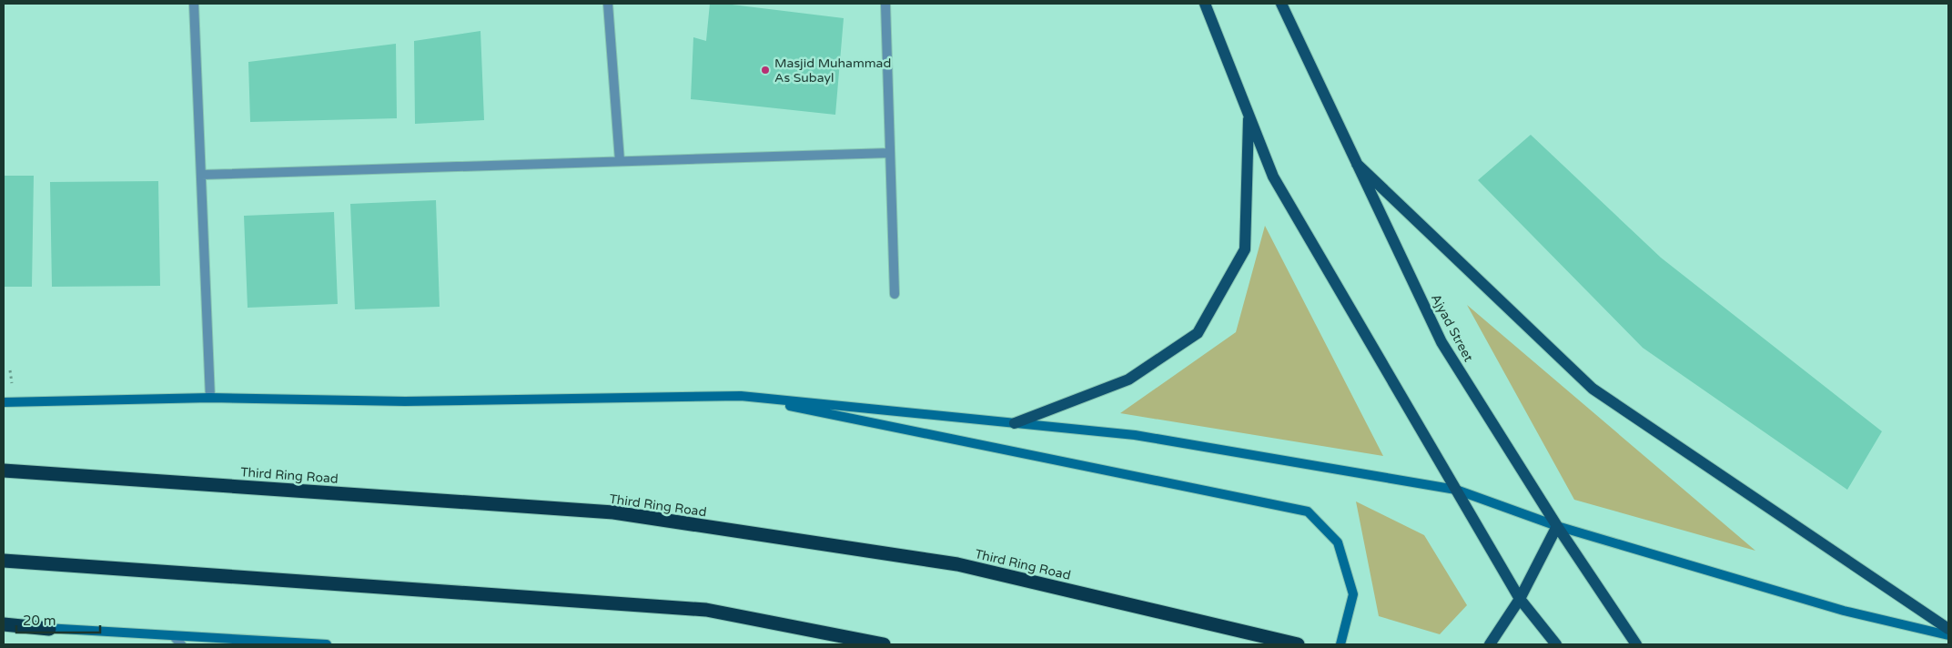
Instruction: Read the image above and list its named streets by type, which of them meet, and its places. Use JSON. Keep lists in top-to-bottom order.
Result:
{
  "streets": {
    "highway": ["Third Ring Road"],
    "main road": ["Ajyad Street"]
  },
  "places": ["Masjid Muhammad As Subayl"],
  "scale_bar": "20 m"
}
